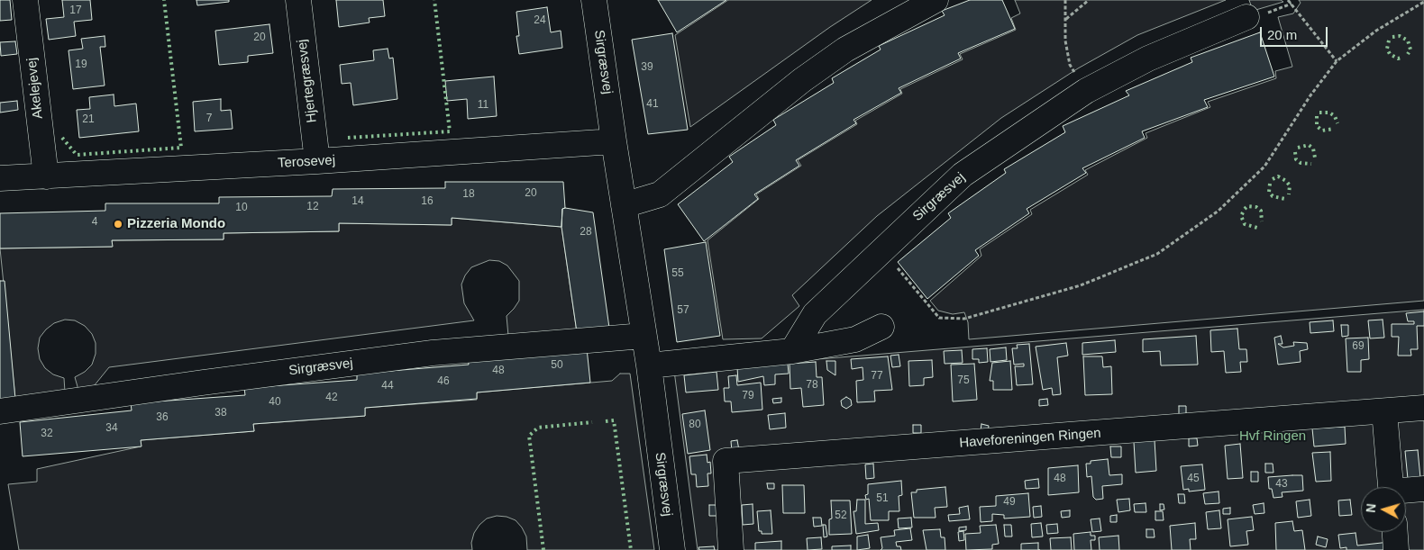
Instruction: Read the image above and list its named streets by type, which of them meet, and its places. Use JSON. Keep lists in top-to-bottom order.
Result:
{
  "streets": {
    "street": [
      "Sirgræsvej",
      "Hjertegræsvej",
      "Akelejevej",
      "Terosevej",
      "Haveforeningen Ringen"
    ]
  },
  "crossings": [
    ["Sirgræsvej", "Terosevej"],
    ["Hjertegræsvej", "Terosevej"],
    ["Akelejevej", "Terosevej"]
  ],
  "parks": ["Hvf Ringen"],
  "places": ["Pizzeria Mondo"],
  "house_numbers": [
    "17",
    "24",
    "20",
    "19",
    "39",
    "41",
    "11",
    "7",
    "21",
    "20",
    "18",
    "14",
    "16",
    "12",
    "10",
    "4",
    "28",
    "55",
    "57",
    "69",
    "50",
    "48",
    "77",
    "75",
    "46",
    "78",
    "44",
    "79",
    "42",
    "40",
    "38",
    "36",
    "80",
    "34",
    "32",
    "48",
    "45",
    "43",
    "51",
    "49",
    "52"
  ],
  "scale_bar": "20 m",
  "north": "left"
}
